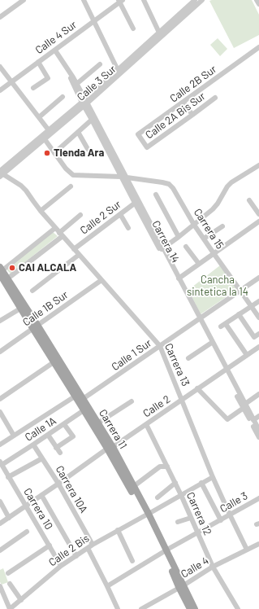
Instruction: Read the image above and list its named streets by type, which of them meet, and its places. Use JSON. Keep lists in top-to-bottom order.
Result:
{
  "streets": {
    "main road": ["Carrera 11"],
    "street": [
      "Calle 4 Sur",
      "Calle 3 Sur",
      "Calle 2B Sur",
      "Calle 2A Bis Sur",
      "Calle 2 Sur",
      "Carrera 15",
      "Carrera 14",
      "Calle 1B Sur",
      "Calle 1 Sur",
      "Carrera 13",
      "Calle 2",
      "Calle 1A",
      "Carrera 10A",
      "Calle 3",
      "Carrera 10",
      "Carrera 12",
      "Calle 2 Bis",
      "Calle 4"
    ]
  },
  "crossings": [
    ["Calle 4 Sur", "Carrera 14"],
    ["Calle 3 Sur", "Carrera 15"],
    ["Calle 3 Sur", "Carrera 14"],
    ["Calle 3 Sur", "Carrera 13"],
    ["Calle 2B Sur", "Calle 2A Bis Sur"],
    ["Calle 2 Sur", "Carrera 14"],
    ["Calle 2 Sur", "Carrera 13"],
    ["Carrera 15", "Carrera 14"],
    ["Carrera 15", "Calle 1 Sur"],
    ["Carrera 14", "Calle 1 Sur"],
    ["Carrera 14", "Calle 2"],
    ["Calle 1B Sur", "Carrera 13"],
    ["Calle 1B Sur", "Carrera 11"],
    ["Calle 1 Sur", "Carrera 13"],
    ["Calle 1 Sur", "Carrera 11"],
    ["Carrera 13", "Calle 2"],
    ["Carrera 13", "Calle 3"],
    ["Carrera 13", "Calle 2 Bis"],
    ["Carrera 13", "Calle 4"],
    ["Calle 2", "Carrera 11"],
    ["Calle 2", "Carrera 10A"],
    ["Calle 2", "Carrera 10"],
    ["Calle 2", "Carrera 12"],
    ["Calle 1A", "Carrera 11"],
    ["Calle 1A", "Carrera 10A"],
    ["Calle 1A", "Carrera 10"],
    ["Carrera 11", "Calle 3"],
    ["Carrera 11", "Calle 2 Bis"],
    ["Carrera 11", "Calle 4"],
    ["Carrera 10A", "Calle 2 Bis"],
    ["Calle 3", "Carrera 12"],
    ["Carrera 10", "Calle 2 Bis"],
    ["Carrera 12", "Calle 2 Bis"],
    ["Carrera 12", "Calle 4"]
  ],
  "parks": ["Cancha sintetica la 14"],
  "places": ["Tienda Ara", "CAI ALCALA"]
}
